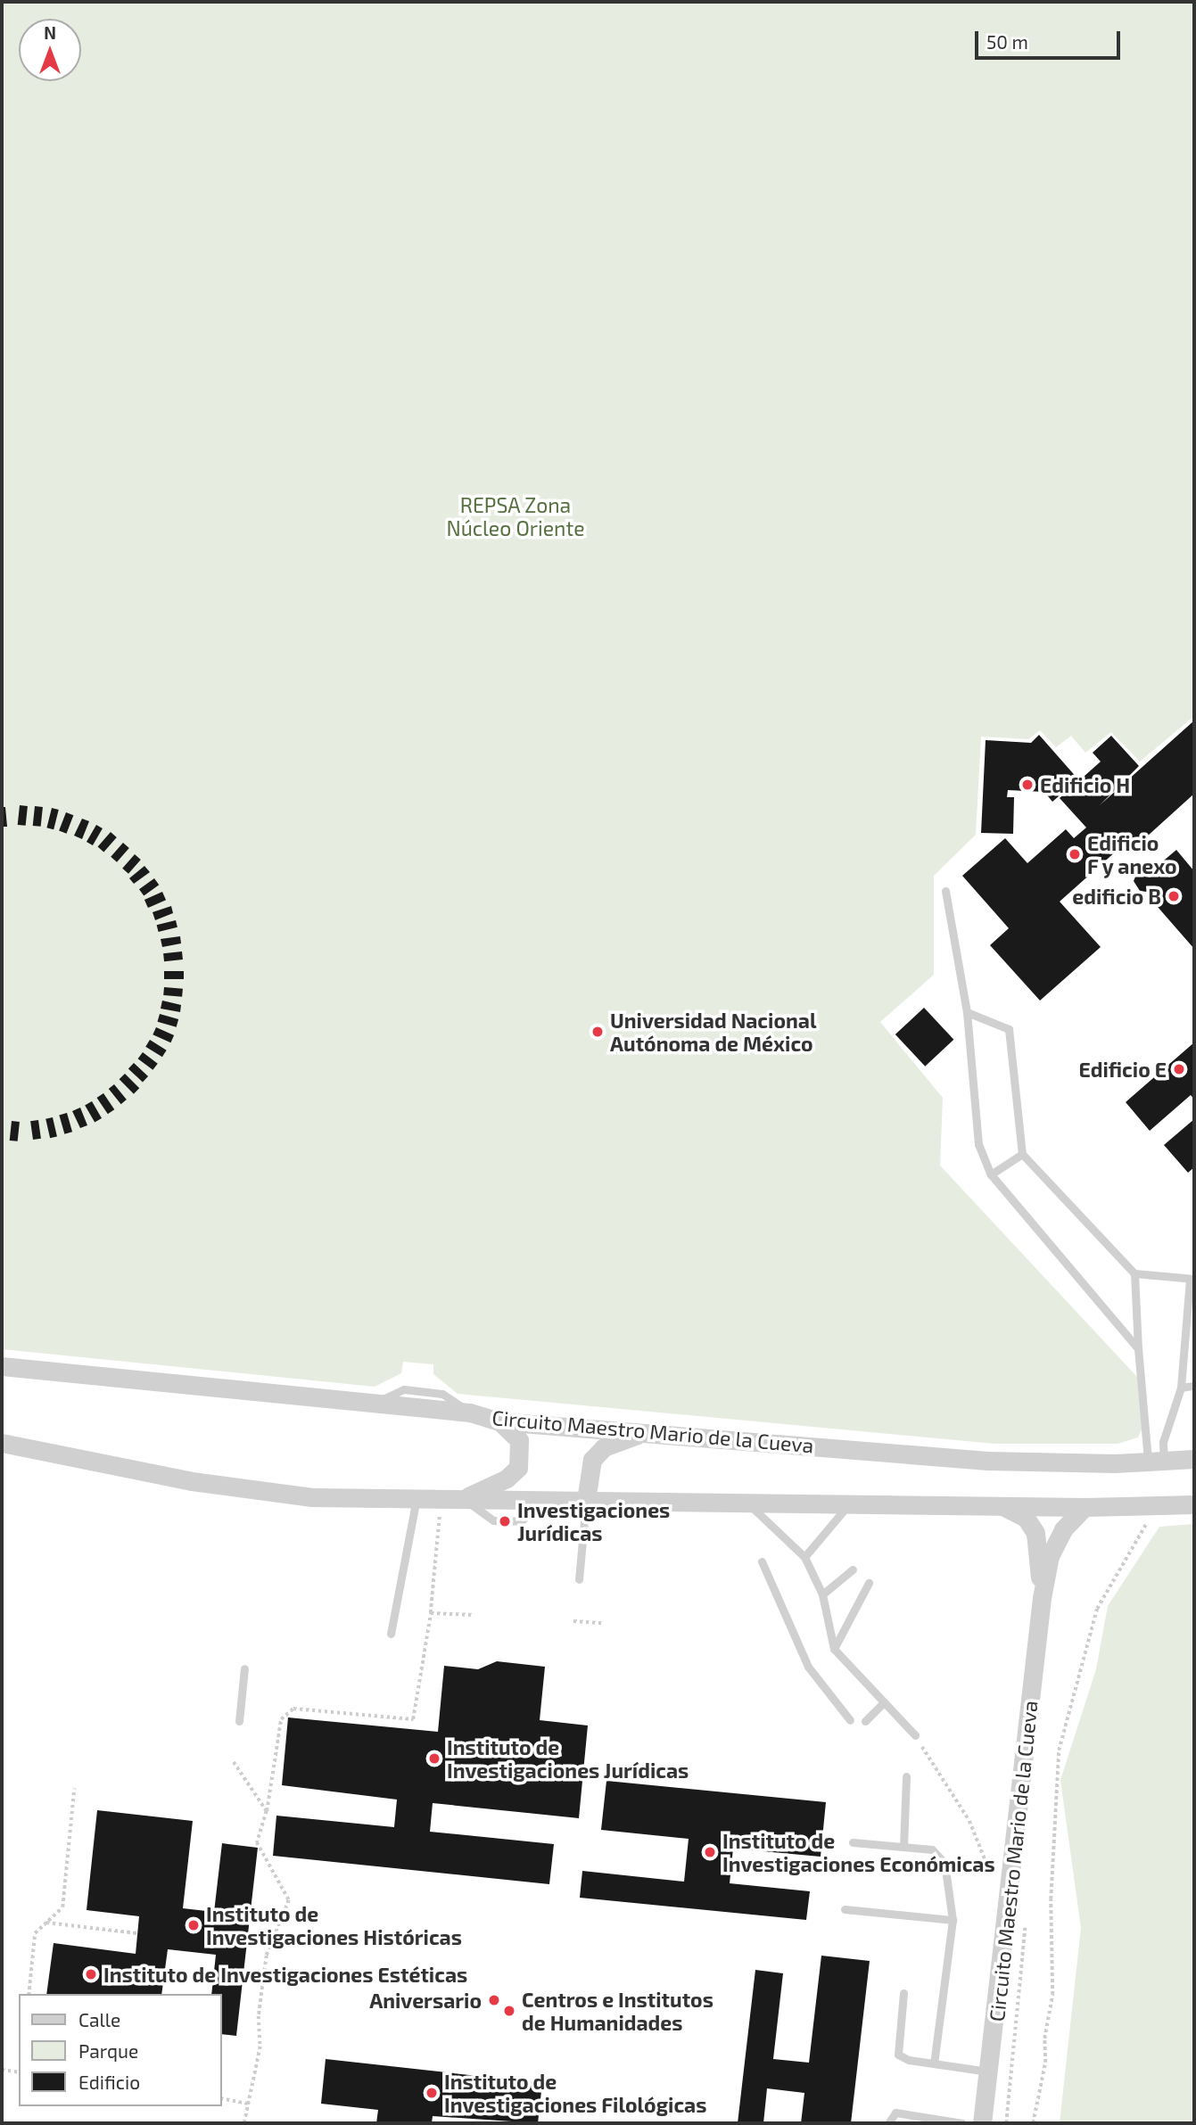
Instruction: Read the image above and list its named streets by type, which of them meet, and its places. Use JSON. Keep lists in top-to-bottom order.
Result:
{
  "streets": {
    "street": ["Circuito Maestro Mario de la Cueva"]
  },
  "parks": ["REPSA Zona Núcleo Oriente"],
  "places": [
    "Edificio H",
    "Edificio F y anexo",
    "edificio B",
    "Universidad Nacional Autónoma de México",
    "Edificio E",
    "Investigaciones Jurídicas",
    "Instituto de Investigaciones Jurídicas",
    "Instituto de Investigaciones Económicas",
    "Instituto de Investigaciones Históricas",
    "Instituto de Investigaciones Estéticas",
    "Aniversario",
    "Centros e Institutos de Humanidades",
    "Instituto de Investigaciones Filológicas"
  ],
  "legend": ["Calle", "Parque", "Edificio"],
  "scale_bar": "50 m",
  "north": "top"
}
